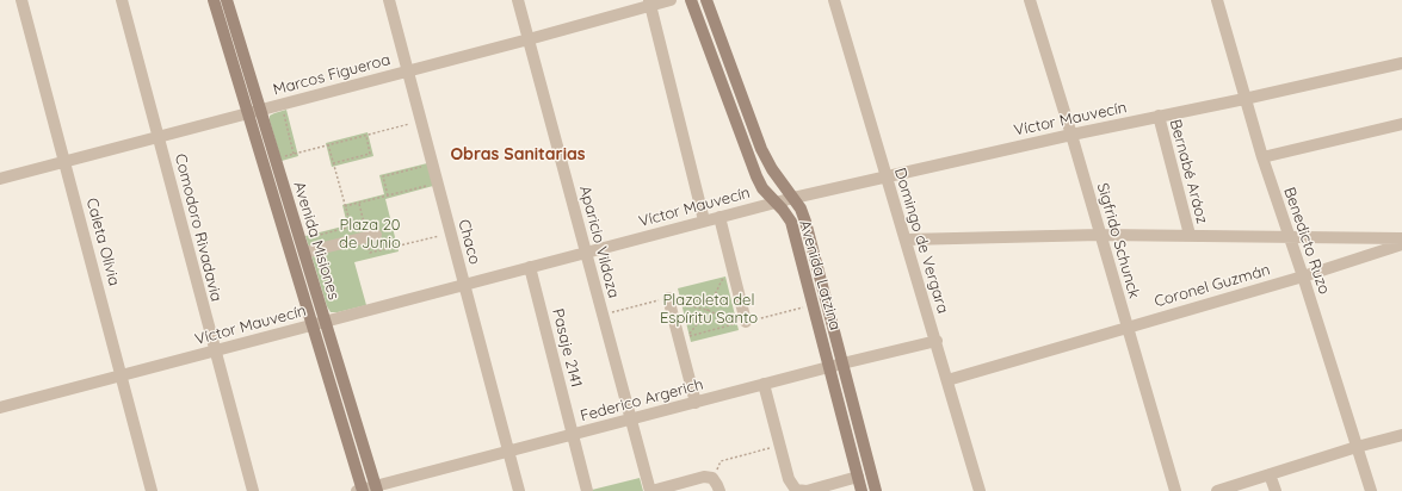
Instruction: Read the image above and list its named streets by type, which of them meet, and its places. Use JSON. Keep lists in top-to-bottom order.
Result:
{
  "streets": {
    "street": [
      "Marcos Figueroa",
      "Víctor Mauvecín",
      "Bernabé Aráoz",
      "Comodoro Rivadavia",
      "Avenida Misiones",
      "Domingo de Vergara",
      "Sigfrido Schunck",
      "Benedicto Ruzo",
      "Caleta Olivia",
      "Chaco",
      "Aparicio Vildoza",
      "Avenida Latzina",
      "Coronel Guzmán",
      "Pasaje 2141",
      "Federico Argerich"
    ]
  },
  "crossings": [
    ["Marcos Figueroa", "Comodoro Rivadavia"],
    ["Marcos Figueroa", "Avenida Misiones"],
    ["Marcos Figueroa", "Caleta Olivia"],
    ["Marcos Figueroa", "Chaco"],
    ["Marcos Figueroa", "Aparicio Vildoza"],
    ["Víctor Mauvecín", "Bernabé Aráoz"],
    ["Víctor Mauvecín", "Comodoro Rivadavia"],
    ["Víctor Mauvecín", "Avenida Misiones"],
    ["Víctor Mauvecín", "Domingo de Vergara"],
    ["Víctor Mauvecín", "Sigfrido Schunck"],
    ["Víctor Mauvecín", "Benedicto Ruzo"],
    ["Víctor Mauvecín", "Caleta Olivia"],
    ["Víctor Mauvecín", "Chaco"],
    ["Víctor Mauvecín", "Aparicio Vildoza"],
    ["Víctor Mauvecín", "Avenida Latzina"],
    ["Víctor Mauvecín", "Pasaje 2141"],
    ["Avenida Misiones", "Federico Argerich"],
    ["Domingo de Vergara", "Coronel Guzmán"],
    ["Domingo de Vergara", "Federico Argerich"],
    ["Sigfrido Schunck", "Coronel Guzmán"],
    ["Benedicto Ruzo", "Coronel Guzmán"],
    ["Chaco", "Federico Argerich"],
    ["Aparicio Vildoza", "Federico Argerich"],
    ["Avenida Latzina", "Federico Argerich"],
    ["Pasaje 2141", "Federico Argerich"]
  ],
  "districts": ["Obras Sanitarias"],
  "parks": ["Plaza 20 de Junio", "Plazoleta del Espíritu Santo"]
}
